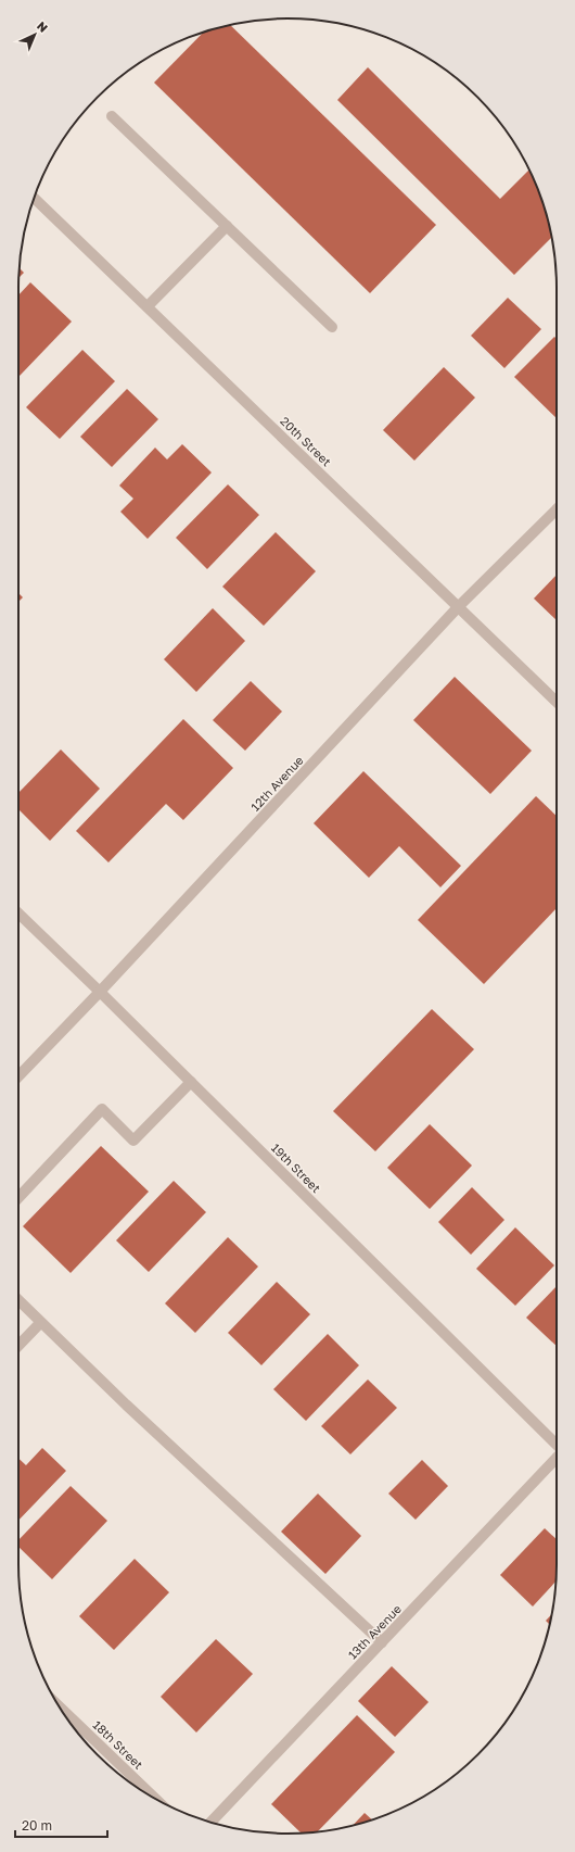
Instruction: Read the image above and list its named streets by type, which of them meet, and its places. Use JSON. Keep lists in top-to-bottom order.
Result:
{
  "streets": {
    "street": [
      "20th Street",
      "12th Avenue",
      "19th Street",
      "13th Avenue",
      "18th Street"
    ]
  },
  "crossings": [
    ["20th Street", "12th Avenue"],
    ["12th Avenue", "19th Street"]
  ],
  "scale_bar": "20 m",
  "north": "top right"
}
